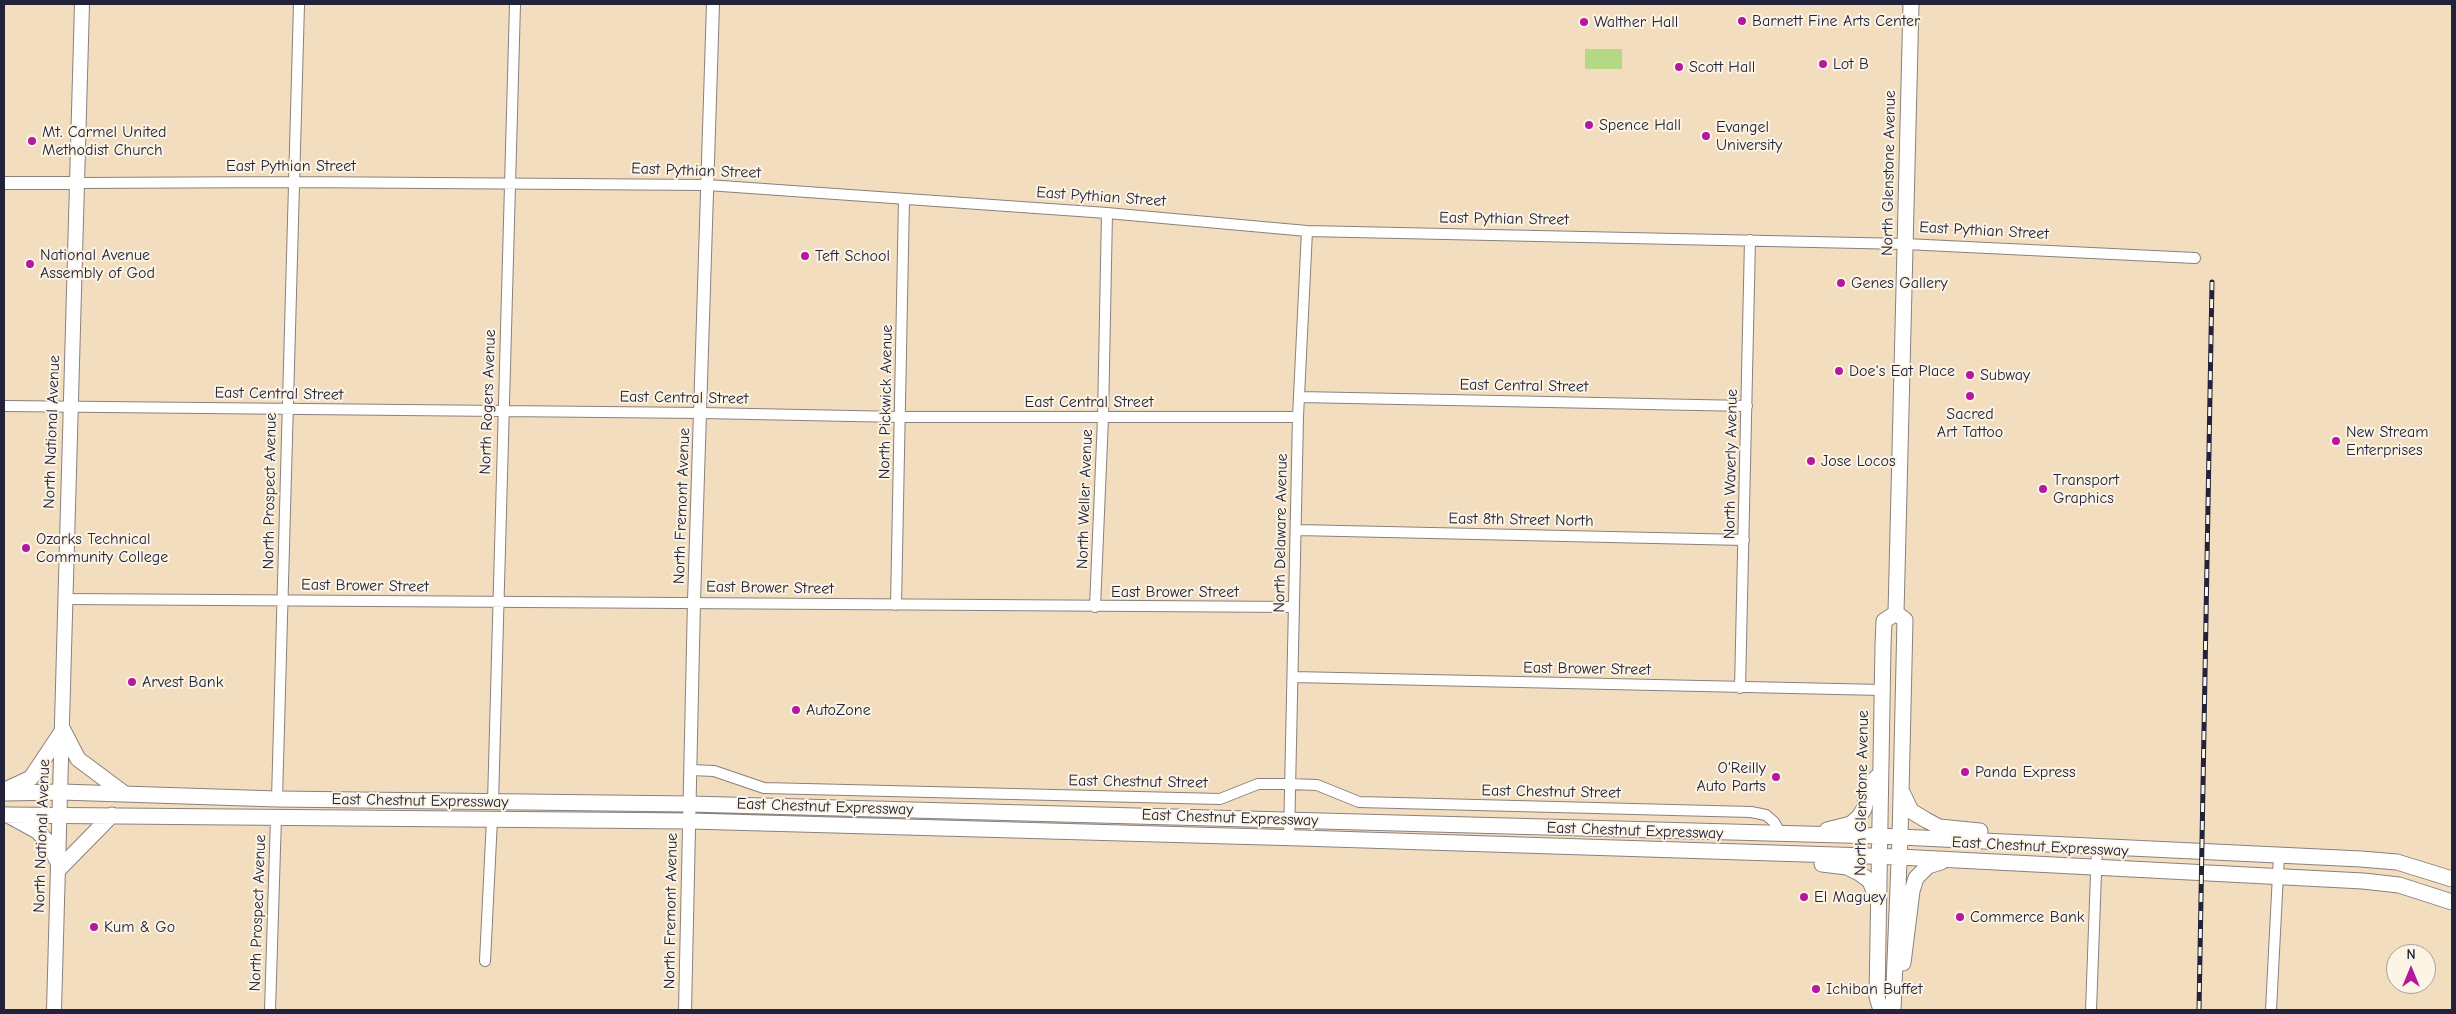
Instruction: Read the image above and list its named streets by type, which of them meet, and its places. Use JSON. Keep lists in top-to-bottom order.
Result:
{
  "streets": {
    "main road": ["North Glenstone Avenue", "North National Avenue", "East Chestnut Expressway"],
    "street": [
      "East Pythian Street",
      "East Central Street",
      "North Rogers Avenue",
      "North Pickwick Avenue",
      "North Waverly Avenue",
      "North Prospect Avenue",
      "North Weller Avenue",
      "North Fremont Avenue",
      "East 8th Street North",
      "North Delaware Avenue",
      "East Brower Street",
      "East Chestnut Street"
    ]
  },
  "crossings": [
    ["East Pythian Street", "North Glenstone Avenue"],
    ["East Pythian Street", "North Rogers Avenue"],
    ["East Pythian Street", "North Pickwick Avenue"],
    ["East Pythian Street", "North National Avenue"],
    ["East Pythian Street", "North Waverly Avenue"],
    ["East Pythian Street", "North Prospect Avenue"],
    ["East Pythian Street", "North Weller Avenue"],
    ["East Pythian Street", "North Fremont Avenue"],
    ["East Pythian Street", "North Delaware Avenue"],
    ["North Glenstone Avenue", "East Brower Street"],
    ["North Glenstone Avenue", "East Chestnut Expressway"],
    ["East Central Street", "North Rogers Avenue"],
    ["East Central Street", "North Pickwick Avenue"],
    ["East Central Street", "North National Avenue"],
    ["East Central Street", "North Waverly Avenue"],
    ["East Central Street", "North Prospect Avenue"],
    ["East Central Street", "North Weller Avenue"],
    ["East Central Street", "North Fremont Avenue"],
    ["East Central Street", "North Delaware Avenue"],
    ["North Rogers Avenue", "East Brower Street"],
    ["North Rogers Avenue", "East Chestnut Expressway"],
    ["North Pickwick Avenue", "East Brower Street"],
    ["North National Avenue", "East Brower Street"],
    ["North National Avenue", "East Chestnut Expressway"],
    ["North Waverly Avenue", "East 8th Street North"],
    ["North Waverly Avenue", "East Brower Street"],
    ["North Prospect Avenue", "East Brower Street"],
    ["North Prospect Avenue", "East Chestnut Expressway"],
    ["North Weller Avenue", "East Brower Street"],
    ["North Fremont Avenue", "East Brower Street"],
    ["North Fremont Avenue", "East Chestnut Street"],
    ["North Fremont Avenue", "East Chestnut Expressway"],
    ["East 8th Street North", "North Delaware Avenue"],
    ["North Delaware Avenue", "East Brower Street"],
    ["North Delaware Avenue", "East Chestnut Street"],
    ["North Delaware Avenue", "East Chestnut Expressway"],
    ["East Chestnut Street", "East Chestnut Expressway"]
  ],
  "places": [
    "Barnett Fine Arts Center",
    "Walther Hall",
    "Lot B",
    "Scott Hall",
    "Spence Hall",
    "Evangel University",
    "Mt. Carmel United Methodist Church",
    "Teft School",
    "National Avenue Assembly of God",
    "Genes Gallery",
    "Doe's Eat Place",
    "Subway",
    "Sacred Art Tattoo",
    "New Stream Enterprises",
    "Jose Locos",
    "Transport Graphics",
    "Ozarks Technical Community College",
    "Arvest Bank",
    "AutoZone",
    "Panda Express",
    "O'Reilly Auto Parts",
    "El Maguey",
    "Commerce Bank",
    "Kum & Go",
    "Ichiban Buffet"
  ],
  "north": "top"
}
